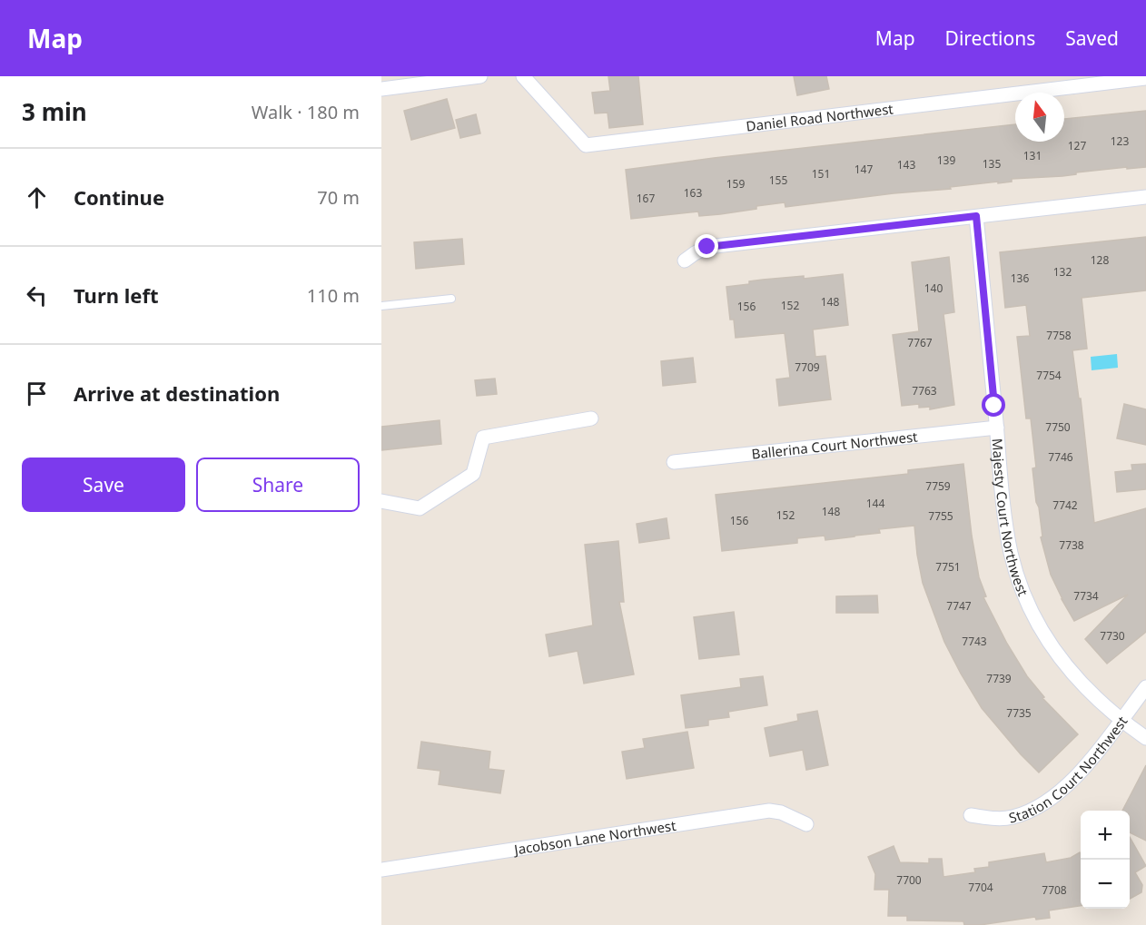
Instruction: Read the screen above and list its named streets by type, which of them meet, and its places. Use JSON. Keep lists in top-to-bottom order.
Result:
{
  "streets": {
    "street": [
      "Daniel Road Northwest",
      "Ballerina Court Northwest",
      "Majesty Court Northwest",
      "Station Court Northwest",
      "Jacobson Lane Northwest"
    ]
  },
  "crossings": [
    ["Ballerina Court Northwest", "Majesty Court Northwest"],
    ["Majesty Court Northwest", "Station Court Northwest"]
  ],
  "house_numbers": [
    "123",
    "127",
    "131",
    "139",
    "135",
    "143",
    "147",
    "151",
    "155",
    "159",
    "163",
    "167",
    "128",
    "132",
    "136",
    "140",
    "148",
    "152",
    "156",
    "7758",
    "7767",
    "7709",
    "7754",
    "7763",
    "7750",
    "7746",
    "7759",
    "144",
    "7742",
    "148",
    "152",
    "7755",
    "156",
    "7738",
    "7751",
    "7734",
    "7747",
    "7730",
    "7743",
    "7739",
    "7735",
    "7700",
    "7704",
    "7708"
  ],
  "north": "top",
  "page": {
    "header": "Map",
    "nav": ["Map", "Directions", "Saved"],
    "heading": ["3 min", "Walk · 180 m"],
    "list": [
      ["Continue", "70 m"],
      ["Turn left", "110 m"],
      "Arrive at destination"
    ],
    "buttons": ["Save", "Share"],
    "map_buttons": ["+", "−"]
  }
}
